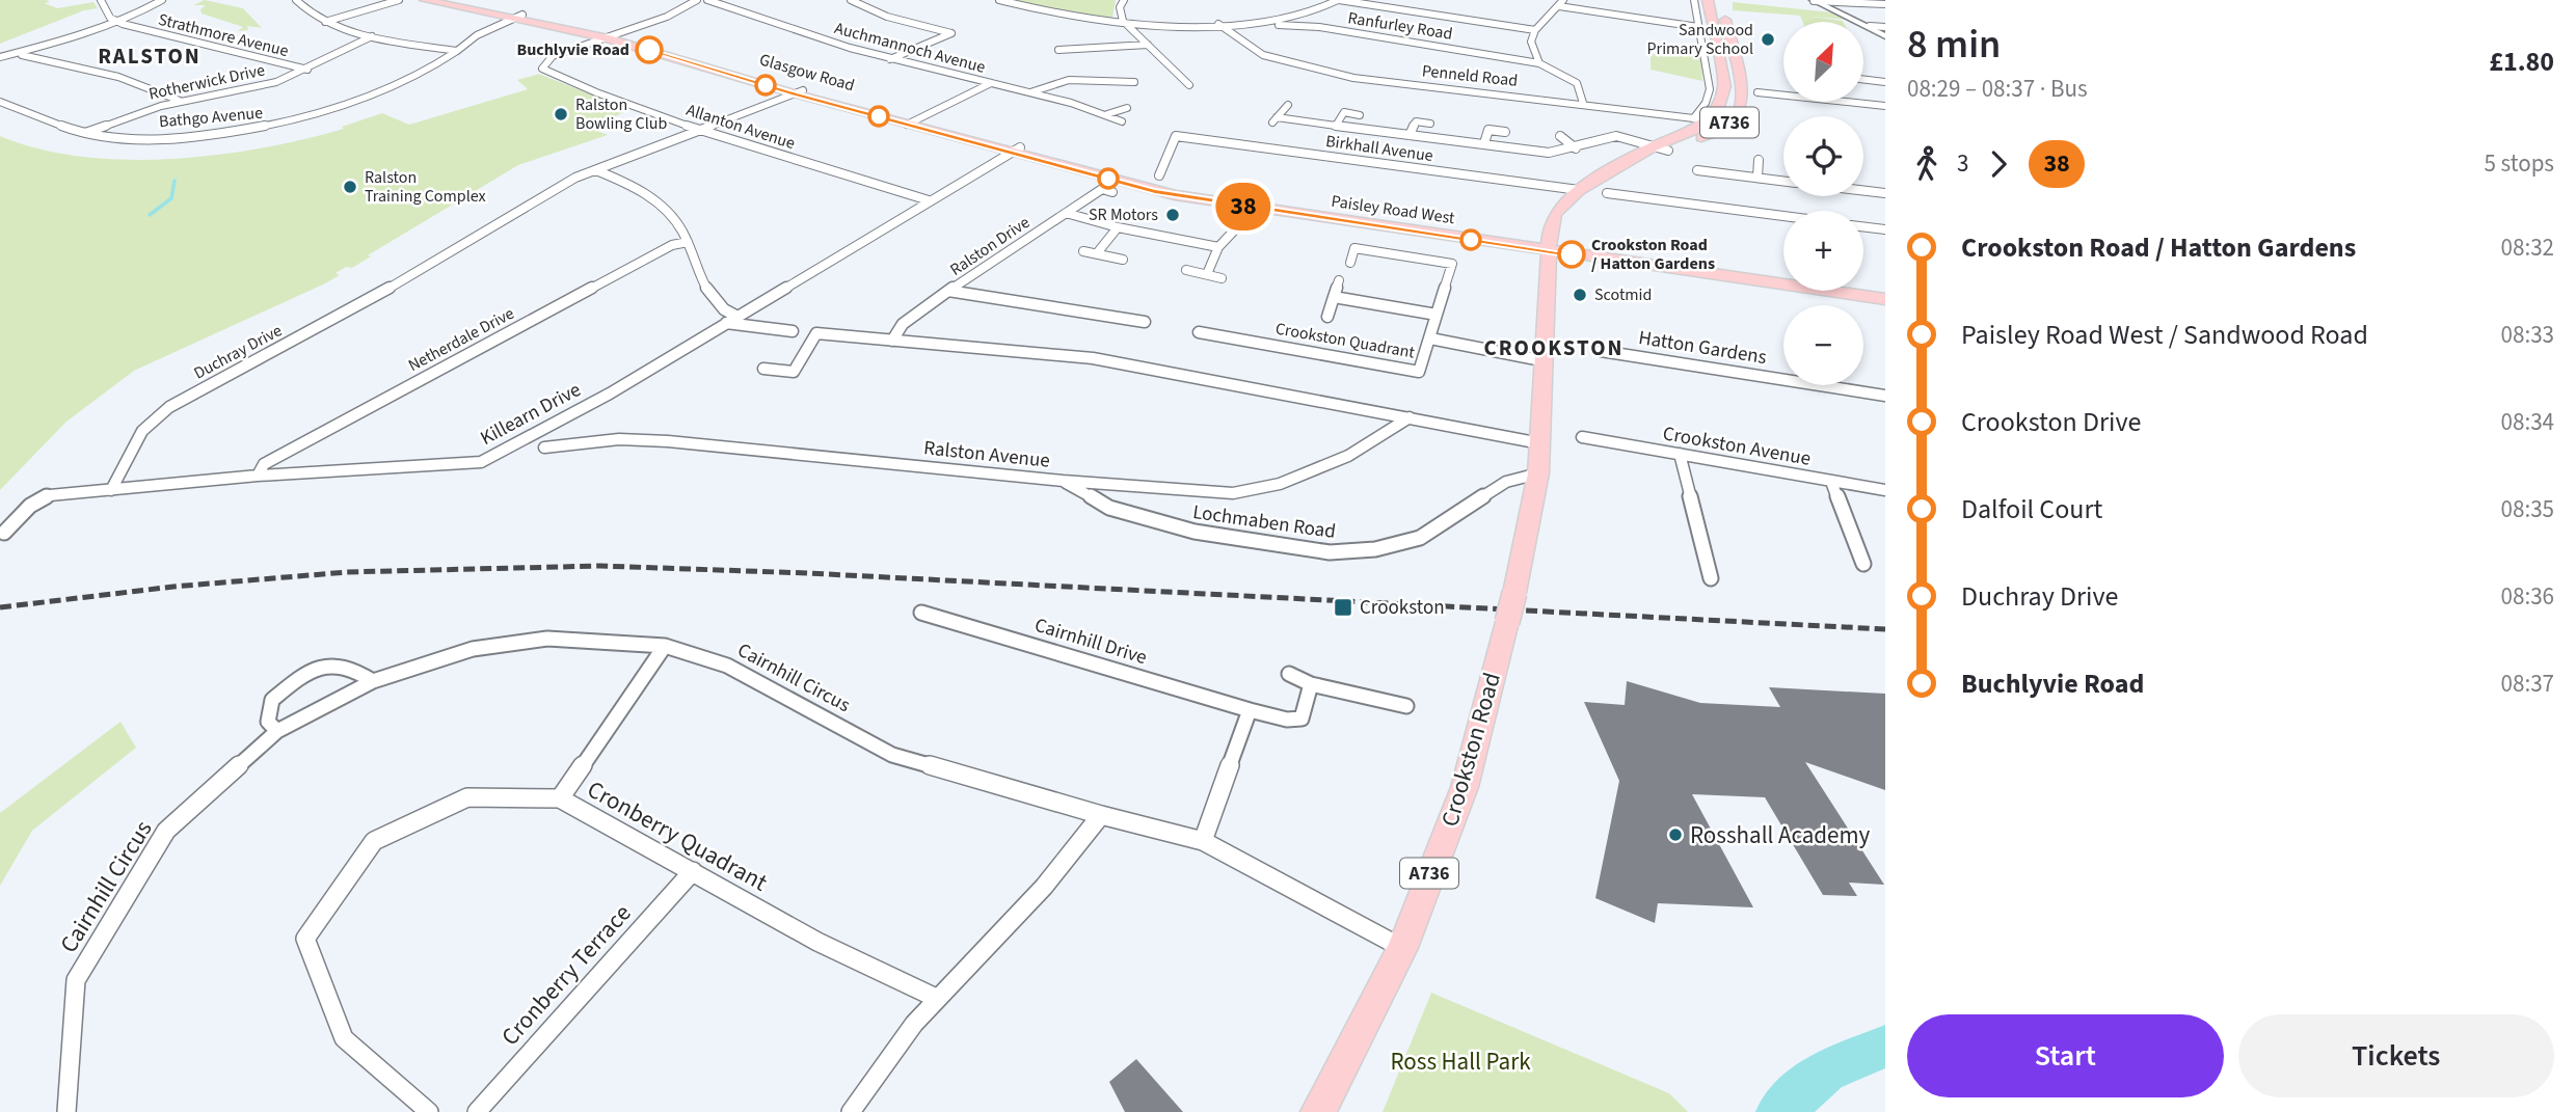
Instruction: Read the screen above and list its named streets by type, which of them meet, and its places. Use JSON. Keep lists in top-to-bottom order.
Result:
{
  "streets": {
    "main road": [
      "Glasgow Road",
      "A736",
      "Paisley Road West",
      "Crookston Road"
    ],
    "street": [
      "Ranfurley Road",
      "Strathmore Avenue",
      "Auchmannoch Avenue",
      "Penneld Road",
      "Rotherwick Drive",
      "Bathgo Avenue",
      "Allanton Avenue",
      "Birkhall Avenue",
      "Ralston Drive",
      "Netherdale Drive",
      "Crookston Quadrant",
      "Hatton Gardens",
      "Duchray Drive",
      "Killearn Drive",
      "Crookston Avenue",
      "Ralston Avenue",
      "Lochmaben Road",
      "Cairnhill Drive",
      "Cairnhill Circus",
      "Cronberry Quadrant",
      "Cronberry Terrace"
    ]
  },
  "crossings": [
    ["Strathmore Avenue", "Rotherwick Drive"],
    ["Glasgow Road", "Bathgo Avenue"],
    ["Glasgow Road", "Allanton Avenue"],
    ["Glasgow Road", "Birkhall Avenue"],
    ["Glasgow Road", "Paisley Road West"],
    ["Glasgow Road", "Duchray Drive"],
    ["Glasgow Road", "Killearn Drive"],
    ["Penneld Road", "A736"],
    ["Rotherwick Drive", "Bathgo Avenue"],
    ["A736", "Birkhall Avenue"],
    ["A736", "Paisley Road West"],
    ["A736", "Lochmaben Road"],
    ["A736", "Crookston Road"],
    ["Allanton Avenue", "Duchray Drive"],
    ["Allanton Avenue", "Killearn Drive"],
    ["Birkhall Avenue", "Paisley Road West"],
    ["Netherdale Drive", "Killearn Drive"],
    ["Duchray Drive", "Killearn Drive"],
    ["Ralston Avenue", "Lochmaben Road"],
    ["Lochmaben Road", "Crookston Road"],
    ["Cairnhill Circus", "Crookston Road"],
    ["Cronberry Quadrant", "Cronberry Terrace"]
  ],
  "districts": ["RALSTON", "CROOKSTON"],
  "parks": ["Ross Hall Park"],
  "places": {
    "other": [
      "Sandwood Primary School",
      "Buchlyvie Road",
      "Ralston Bowling Club",
      "Ralston Training Complex",
      "SR Motors",
      "Crookston Road / Hatton Gardens",
      "Scotmid",
      "Rosshall Academy"
    ],
    "transit": ["Crookston"]
  },
  "lines": ["bus line 38"],
  "north": "top right",
  "page": {
    "on_map": "38",
    "heading": ["8 min", "08:29 – 08:37 · Bus", "£1.80"],
    "map_buttons": ["+", "−"],
    "legs": ["3", "38", "5 stops"],
    "list": [
      {
        "name": "Crookston Road / Hatton Gardens",
        "value": "08:32"
      },
      {
        "name": "Paisley Road West / Sandwood Road",
        "value": "08:33"
      },
      {
        "name": "Crookston Drive",
        "value": "08:34"
      },
      {
        "name": "Dalfoil Court",
        "value": "08:35"
      },
      {
        "name": "Duchray Drive",
        "value": "08:36"
      },
      {
        "name": "Buchlyvie Road",
        "value": "08:37"
      }
    ],
    "buttons": ["Start", "Tickets"]
  }
}
